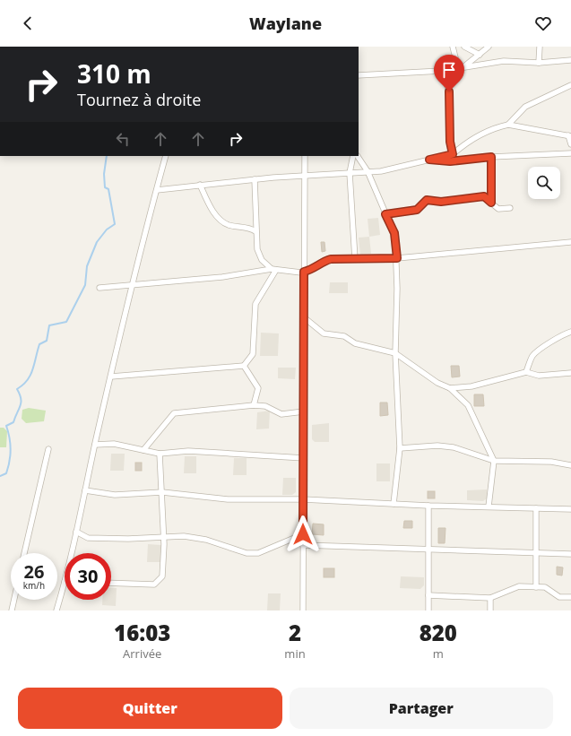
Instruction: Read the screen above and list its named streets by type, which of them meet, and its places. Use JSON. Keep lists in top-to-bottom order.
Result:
{
  "page": {
    "header": "Waylane",
    "turn": ["310 m", "Tournez à droite"],
    "speed": "26 km/h",
    "limit": "30",
    "eta": [
      "16:03",
      "Arrivée",
      "2",
      "min",
      "820",
      "m"
    ],
    "buttons": ["Quitter", "Partager"]
  }
}
